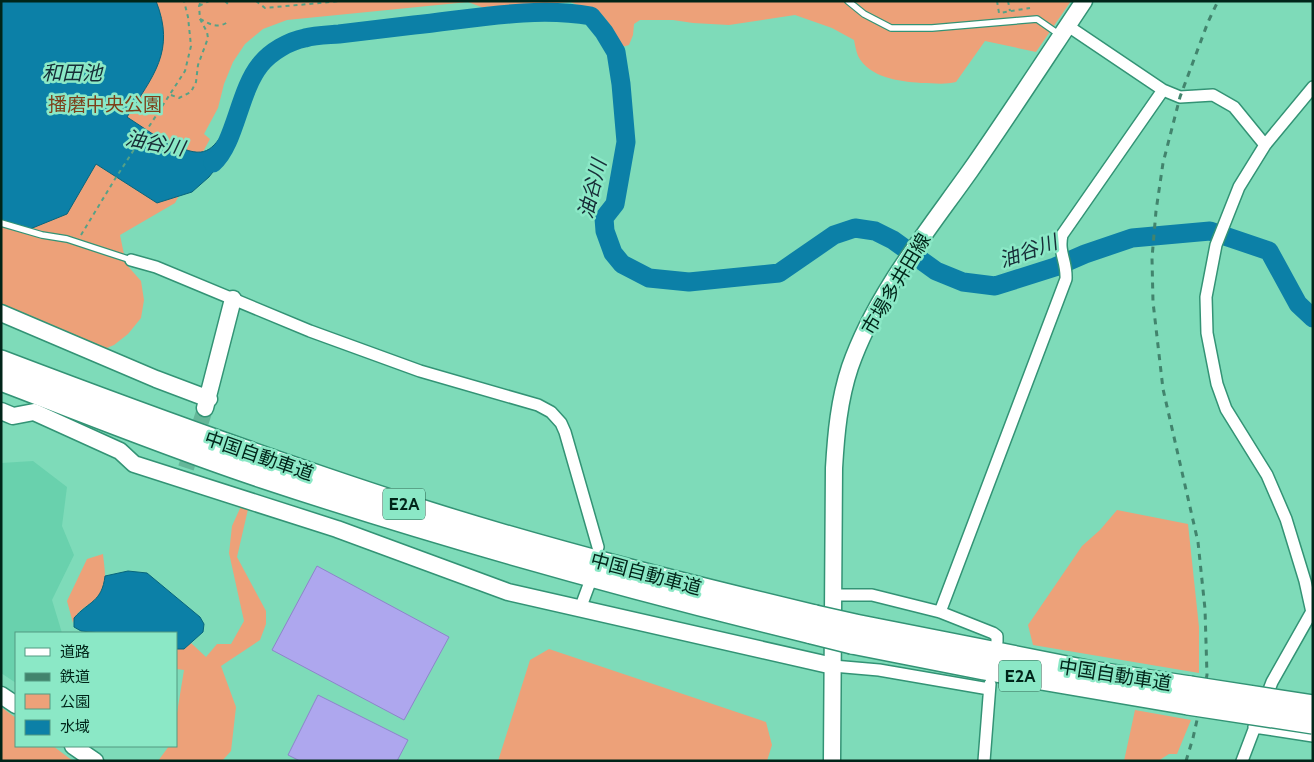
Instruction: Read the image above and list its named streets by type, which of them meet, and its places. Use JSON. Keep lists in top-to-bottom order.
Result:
{
  "streets": {
    "highway": ["中国自動車道", "E2A"],
    "street": ["市場多井田線"]
  },
  "water": ["和田池", "油谷川"],
  "parks": ["播磨中央公園"],
  "legend": [
    "道路",
    "鉄道",
    "公園",
    "水域"
  ]
}
